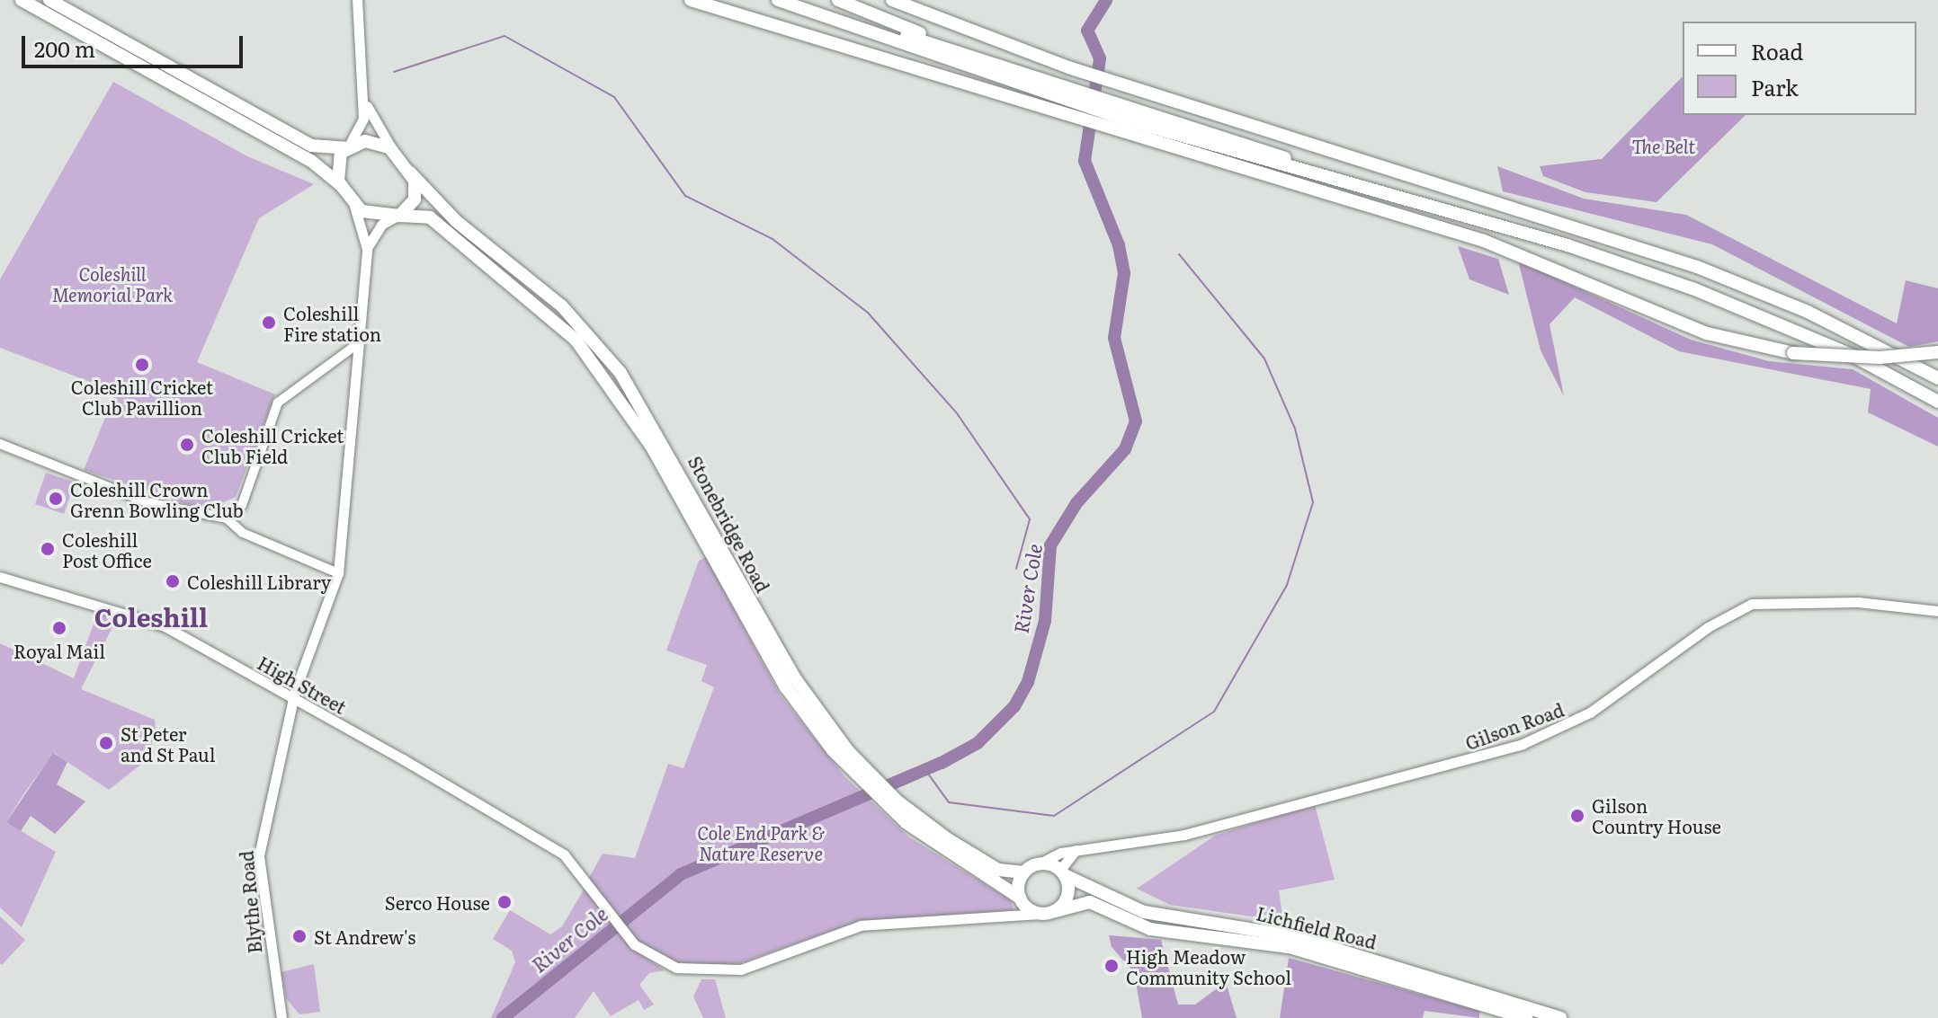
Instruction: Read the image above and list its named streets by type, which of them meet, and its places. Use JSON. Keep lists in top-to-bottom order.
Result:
{
  "streets": {
    "highway": ["Stonebridge Road", "Lichfield Road"],
    "main road": ["High Street", "Gilson Road", "Blythe Road"]
  },
  "crossings": [
    ["Stonebridge Road", "Gilson Road"],
    ["Stonebridge Road", "Lichfield Road"],
    ["High Street", "Blythe Road"],
    ["Gilson Road", "Lichfield Road"]
  ],
  "districts": ["Coleshill"],
  "water": ["River Cole"],
  "parks": ["The Belt", "Coleshill Memorial Park", "Cole End Park & Nature Reserve"],
  "places": [
    "Coleshill Fire station",
    "Coleshill Cricket Club Pavillion",
    "Coleshill Cricket Club Field",
    "Coleshill Crown Grenn Bowling Club",
    "Coleshill Post Office",
    "Coleshill Library",
    "Royal Mail",
    "St Peter and St Paul",
    "Gilson Country House",
    "Serco House",
    "St Andrew's",
    "High Meadow Community School"
  ],
  "legend": ["Road", "Park"],
  "scale_bar": "200 m"
}
